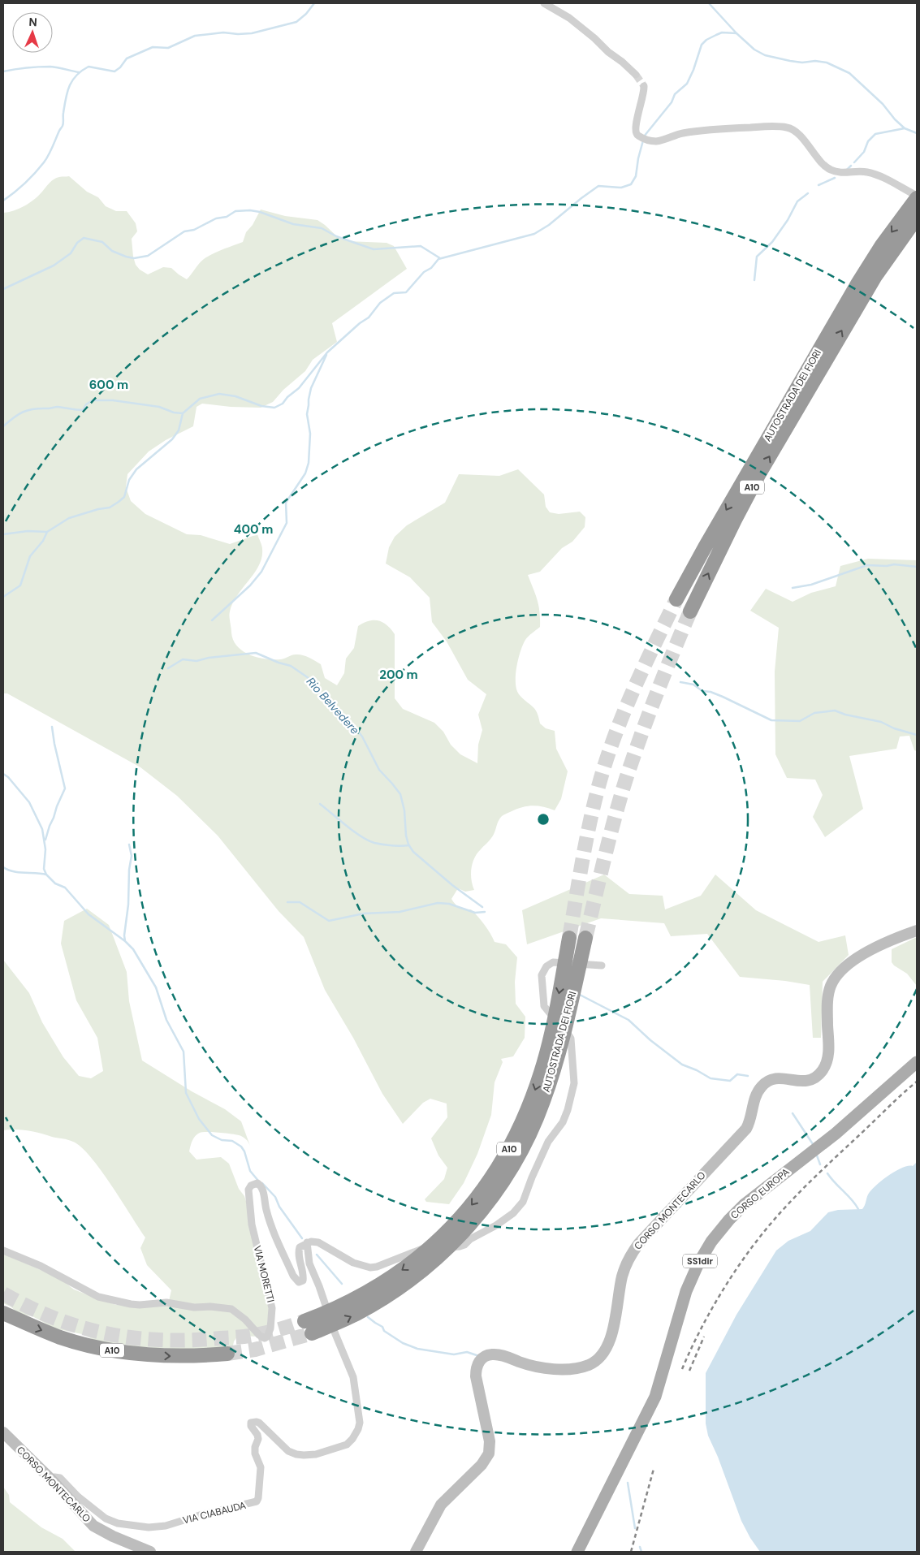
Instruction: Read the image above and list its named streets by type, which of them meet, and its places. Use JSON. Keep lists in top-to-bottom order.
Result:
{
  "streets": {
    "highway": ["AUTOSTRADA DEI FIORI", "A10"],
    "main road": ["CORSO EUROPA", "CORSO MONTECARLO", "SS1dir"],
    "street": ["VIA MORETTI", "VIA CIABAUDA"]
  },
  "crossings": [
    ["CORSO MONTECARLO", "VIA CIABAUDA"],
    ["VIA MORETTI", "VIA CIABAUDA"]
  ],
  "water": ["Rio Belvedere"],
  "north": "top",
  "rings": ["600 m", "400 m", "200 m"]
}
